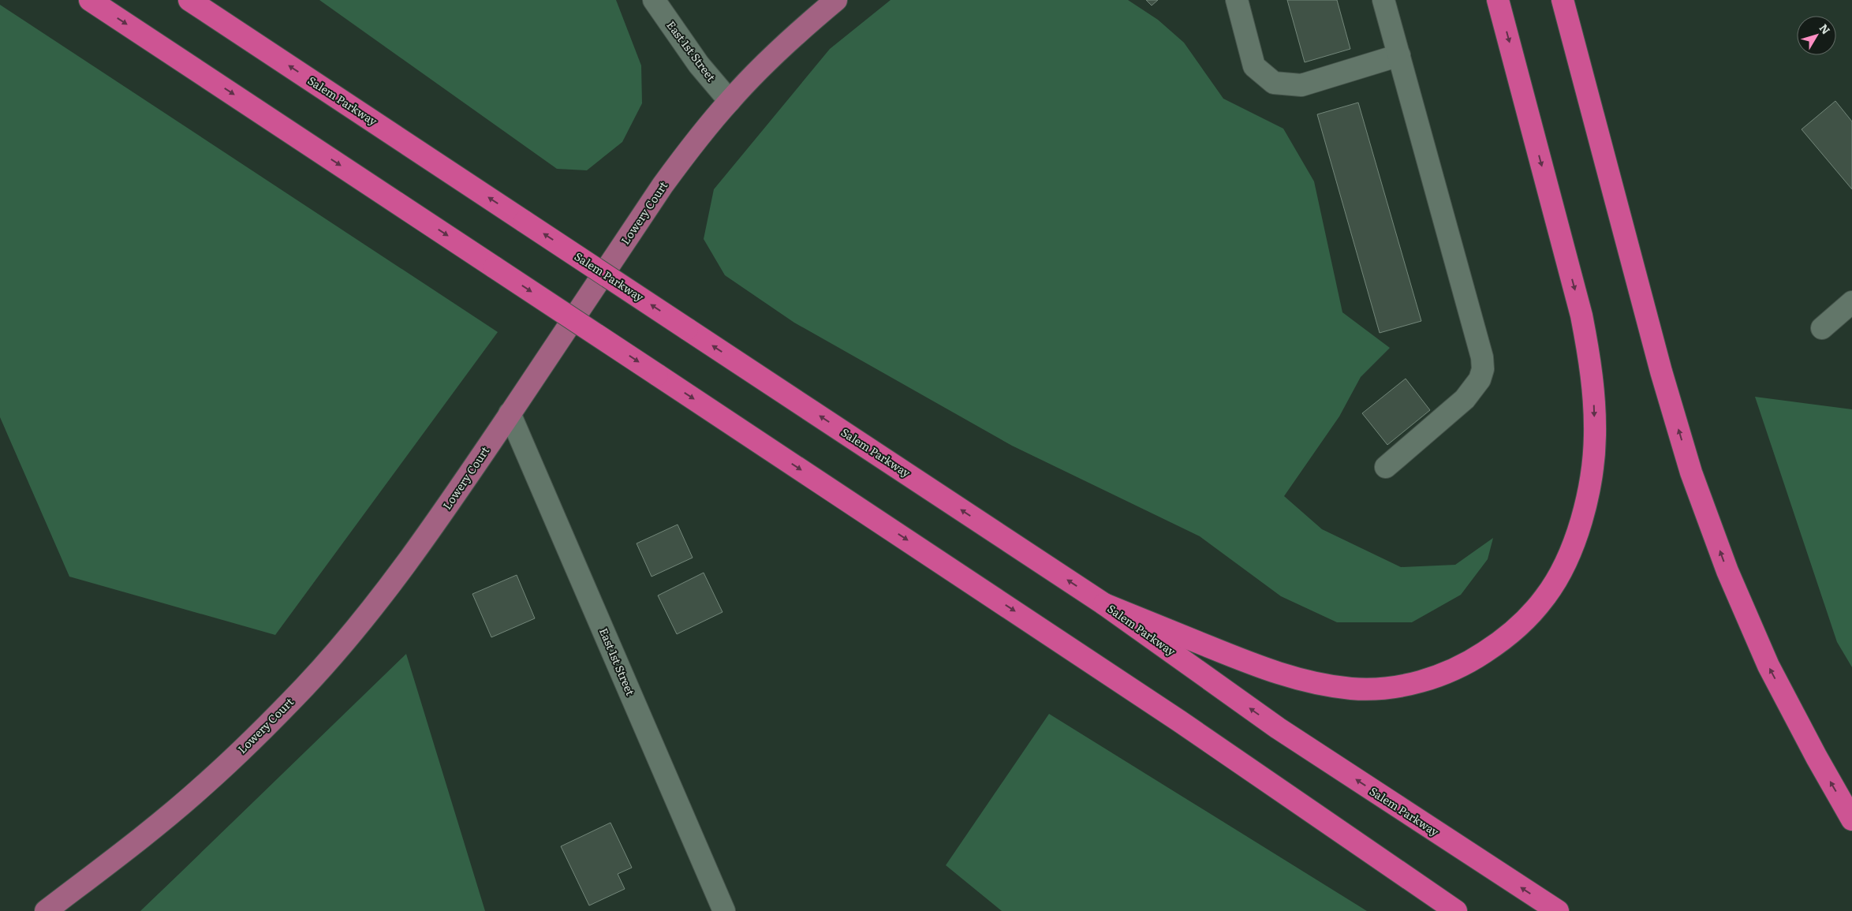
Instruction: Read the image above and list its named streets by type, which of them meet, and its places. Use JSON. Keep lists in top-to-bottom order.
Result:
{
  "streets": {
    "highway": ["Salem Parkway"],
    "main road": ["Lowery Court"],
    "street": ["East 1st Street"]
  },
  "crossings": [
    ["East 1st Street", "Lowery Court"]
  ],
  "north": "top right"
}
